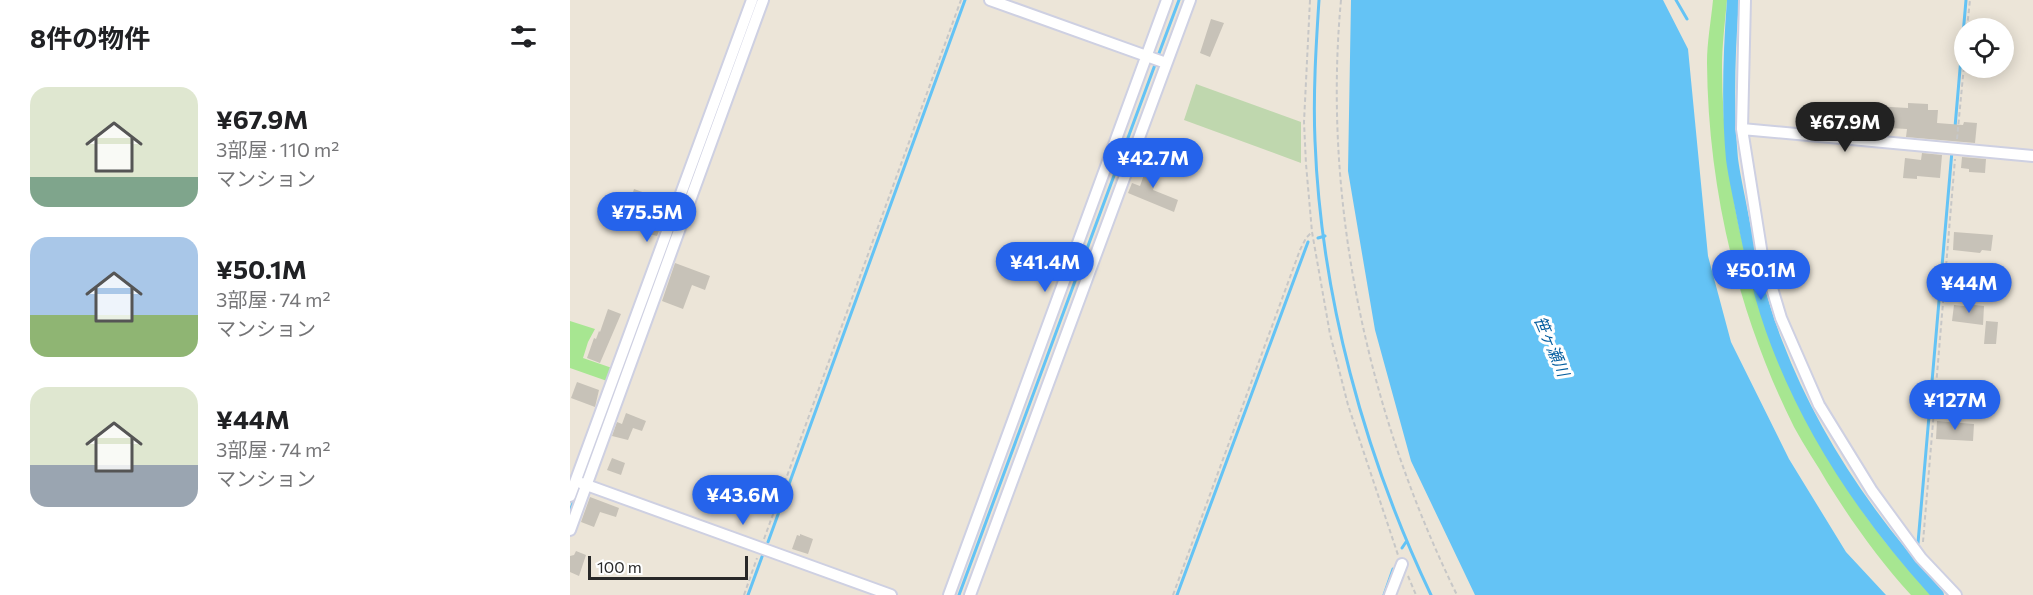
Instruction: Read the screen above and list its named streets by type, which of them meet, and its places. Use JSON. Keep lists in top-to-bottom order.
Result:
{
  "water": ["笹ヶ瀬川"],
  "scale_bar": "100 m",
  "page": {
    "heading": "8件の物件",
    "list": [
      {
        "name": "¥67.9M",
        "note": "3部屋 · 110 m² · マンション"
      },
      {
        "name": "¥50.1M",
        "note": "3部屋 · 74 m² · マンション"
      },
      {
        "name": "¥44M",
        "note": "3部屋 · 74 m² · マンション"
      }
    ],
    "price": [
      "¥67.9M",
      "¥42.7M",
      "¥75.5M",
      "¥41.4M",
      "¥50.1M",
      "¥44M",
      "¥127M",
      "¥43.6M"
    ],
    "scale": "100 m"
  }
}
